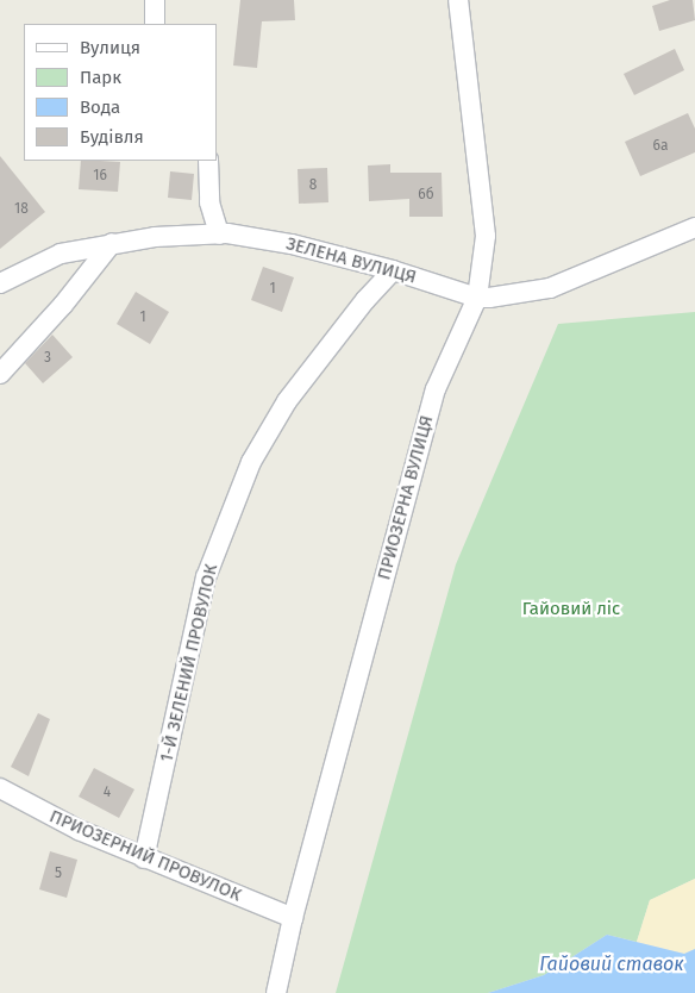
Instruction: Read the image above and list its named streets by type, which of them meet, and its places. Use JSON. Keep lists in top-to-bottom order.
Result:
{
  "streets": {
    "street": [
      "ЗЕЛЕНА ВУЛИЦЯ",
      "ПРИОЗЕРНА ВУЛИЦЯ",
      "1-Й ЗЕЛЕНИЙ ПРОВУЛОК",
      "ПРИОЗЕРНИЙ ПРОВУЛОК"
    ]
  },
  "crossings": [
    ["ЗЕЛЕНА ВУЛИЦЯ", "ПРИОЗЕРНА ВУЛИЦЯ"],
    ["ЗЕЛЕНА ВУЛИЦЯ", "1-Й ЗЕЛЕНИЙ ПРОВУЛОК"],
    ["ПРИОЗЕРНА ВУЛИЦЯ", "ПРИОЗЕРНИЙ ПРОВУЛОК"],
    ["1-Й ЗЕЛЕНИЙ ПРОВУЛОК", "ПРИОЗЕРНИЙ ПРОВУЛОК"]
  ],
  "water": ["Гайовий ставок"],
  "parks": ["Гайовий ліс"],
  "house_numbers": [
    "6а",
    "16",
    "8",
    "6б",
    "18",
    "1",
    "1",
    "3",
    "4",
    "5"
  ],
  "legend": [
    "Вулиця",
    "Парк",
    "Вода",
    "Будівля"
  ]
}
